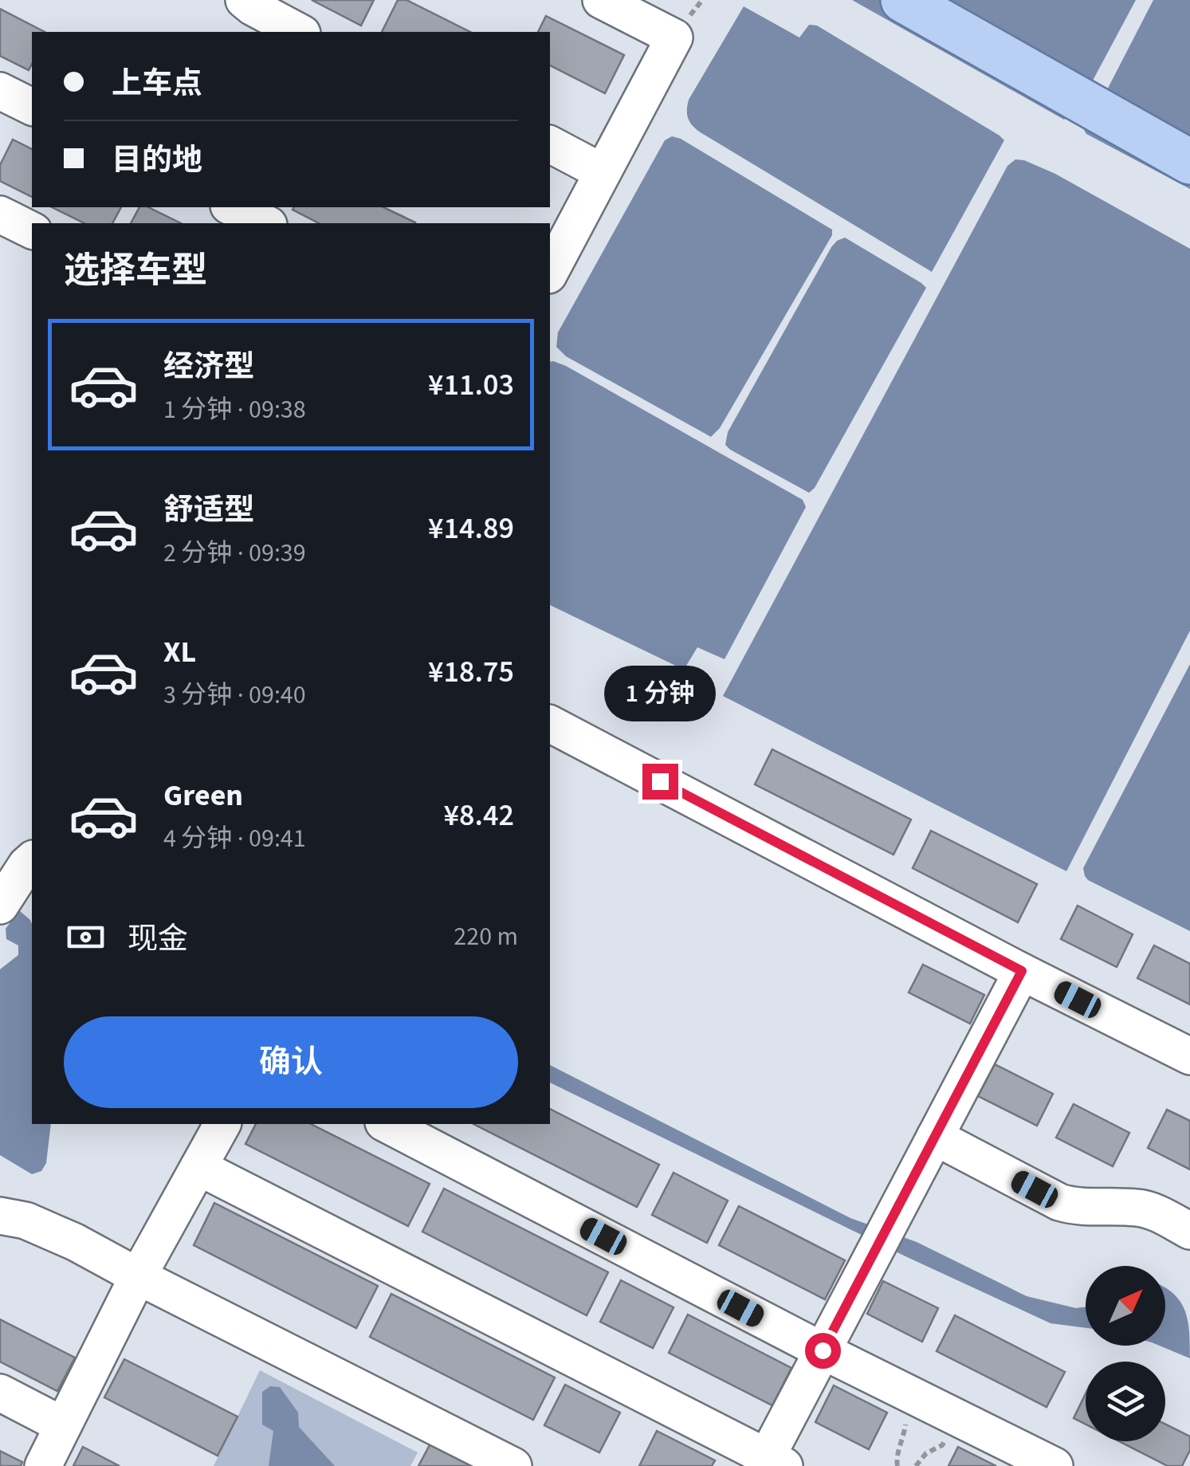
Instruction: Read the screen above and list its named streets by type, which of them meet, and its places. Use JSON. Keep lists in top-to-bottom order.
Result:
{
  "north": "top right",
  "page": {
    "banner": ["上车点", "目的地"],
    "heading": "选择车型",
    "list": [
      {
        "name": "经济型",
        "note": "1 分钟 · 09:38",
        "value": "¥11.03"
      },
      {
        "name": "舒适型",
        "note": "2 分钟 · 09:39",
        "value": "¥14.89"
      },
      {
        "name": "XL",
        "note": "3 分钟 · 09:40",
        "value": "¥18.75"
      },
      {
        "name": "Green",
        "note": "4 分钟 · 09:41",
        "value": "¥8.42"
      }
    ],
    "bubble": "1 分钟",
    "pay": ["现金", "220 m"],
    "buttons": "确认"
  }
}
